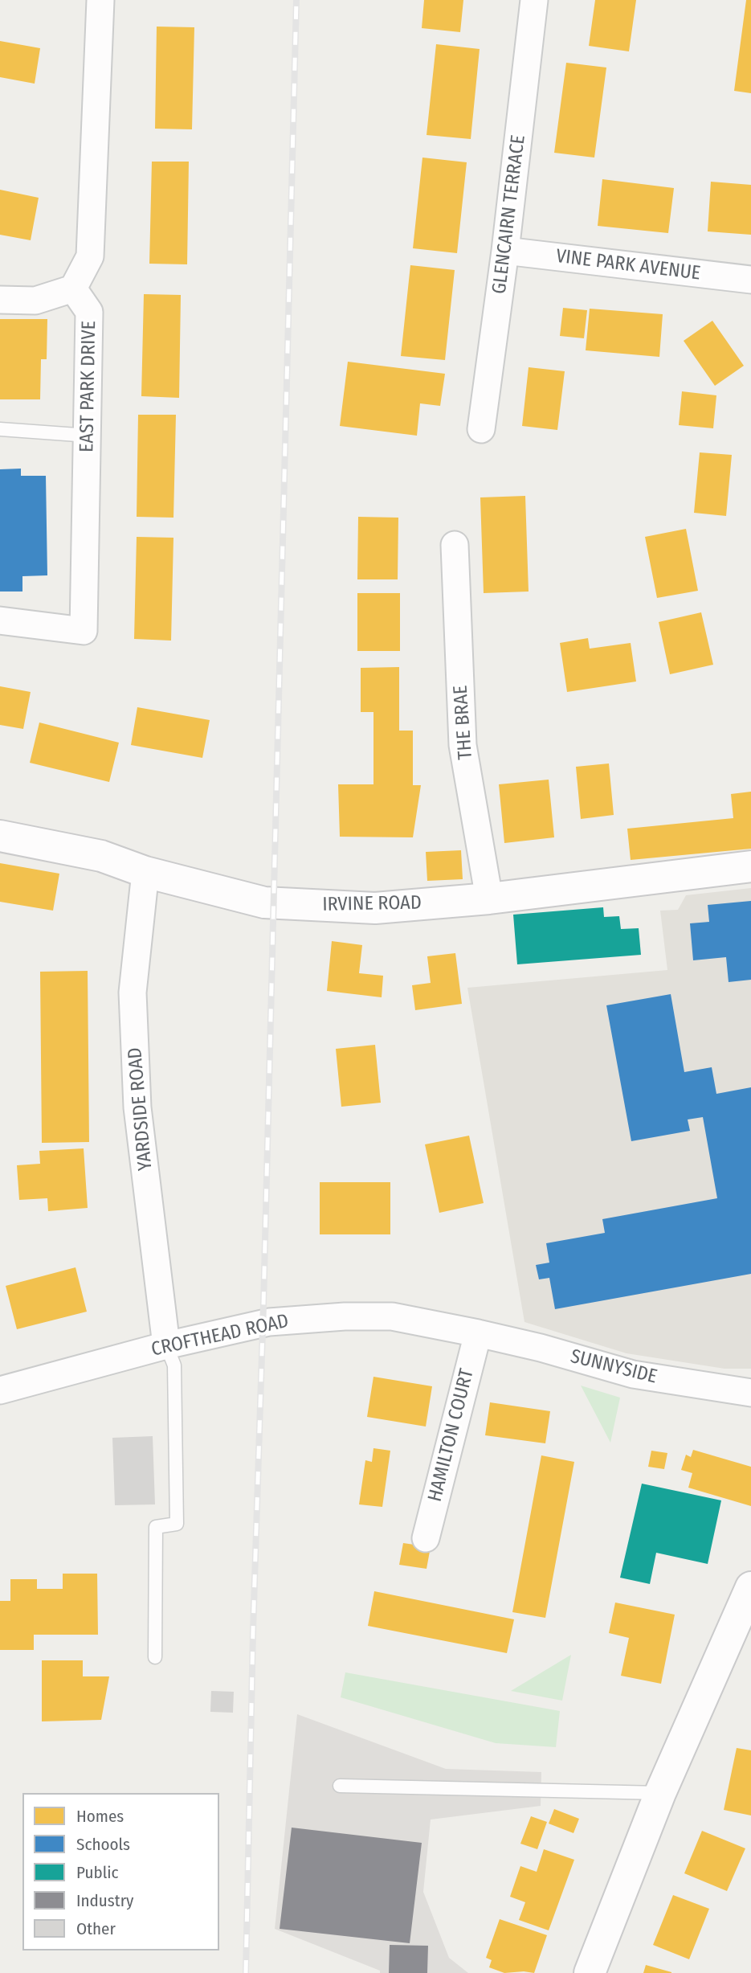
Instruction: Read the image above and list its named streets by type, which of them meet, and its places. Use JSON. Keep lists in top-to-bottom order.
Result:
{
  "streets": {
    "street": [
      "GLENCAIRN TERRACE",
      "VINE PARK AVENUE",
      "EAST PARK DRIVE",
      "THE BRAE",
      "IRVINE ROAD",
      "YARDSIDE ROAD",
      "CROFTHEAD ROAD",
      "SUNNYSIDE",
      "HAMILTON COURT"
    ]
  },
  "crossings": [
    ["GLENCAIRN TERRACE", "VINE PARK AVENUE"],
    ["THE BRAE", "IRVINE ROAD"],
    ["IRVINE ROAD", "YARDSIDE ROAD"],
    ["YARDSIDE ROAD", "CROFTHEAD ROAD"],
    ["CROFTHEAD ROAD", "SUNNYSIDE"],
    ["CROFTHEAD ROAD", "HAMILTON COURT"],
    ["SUNNYSIDE", "HAMILTON COURT"]
  ],
  "legend": [
    "Homes",
    "Schools",
    "Public",
    "Industry",
    "Other"
  ]
}
